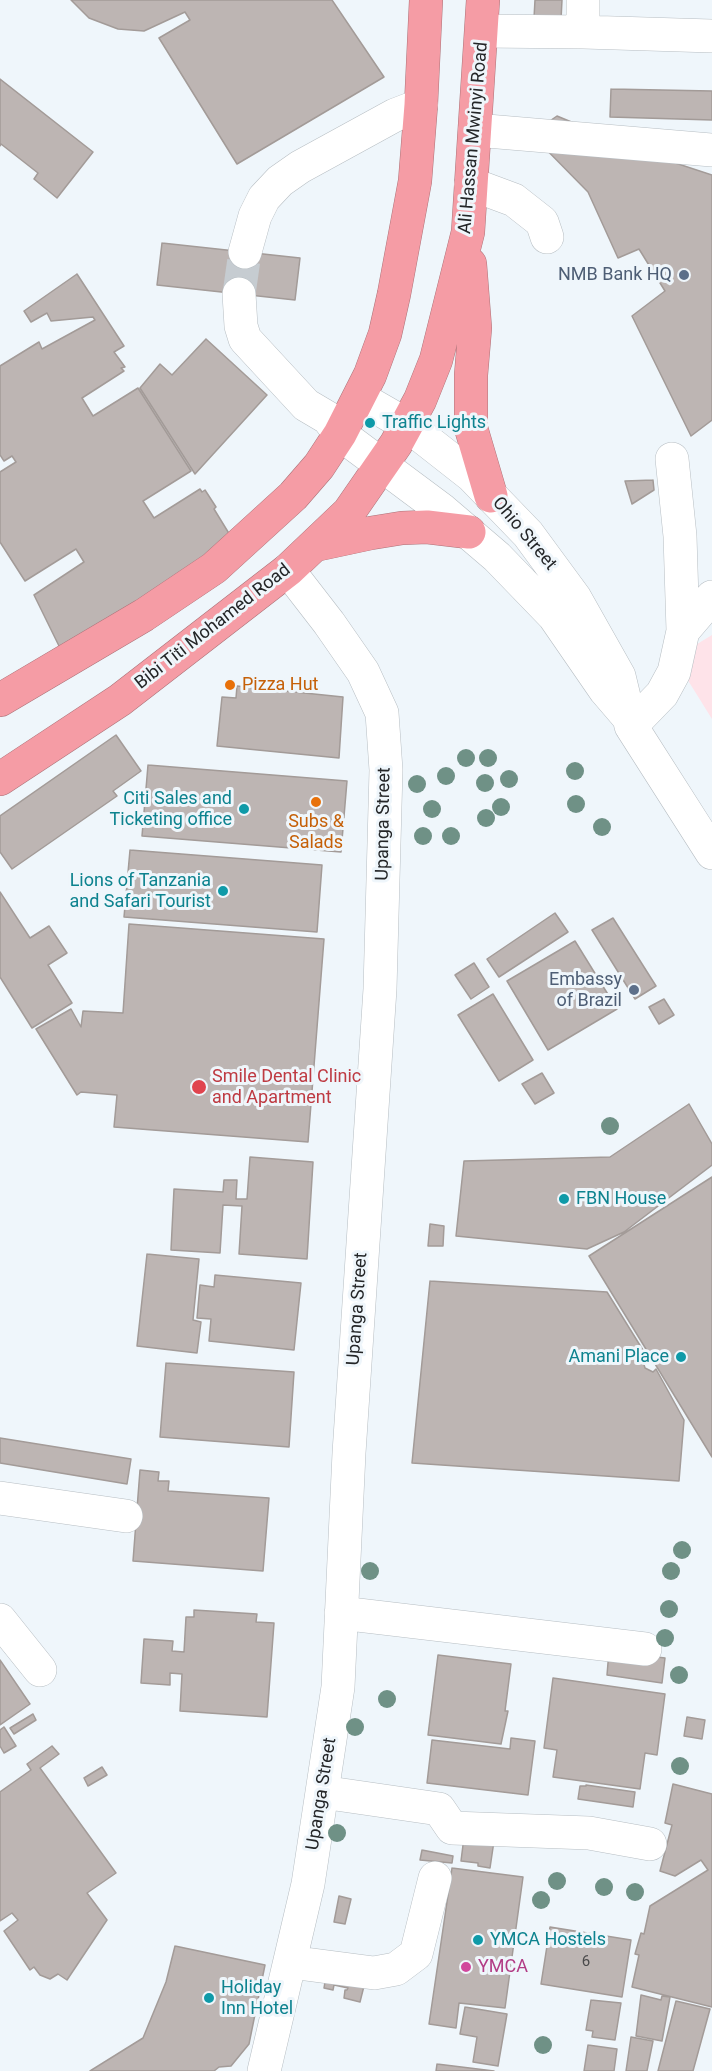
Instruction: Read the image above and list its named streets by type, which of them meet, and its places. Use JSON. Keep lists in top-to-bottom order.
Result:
{
  "streets": {
    "highway": ["Ali Hassan Mwinyi Road", "Bibi Titi Mohamed Road"],
    "street": ["Ohio Street", "Upanga Street"]
  },
  "crossings": [
    ["Ali Hassan Mwinyi Road", "Ohio Street"],
    ["Ali Hassan Mwinyi Road", "Bibi Titi Mohamed Road"],
    ["Ohio Street", "Bibi Titi Mohamed Road"],
    ["Bibi Titi Mohamed Road", "Upanga Street"]
  ],
  "places": [
    "NMB Bank HQ",
    "Traffic Lights",
    "Pizza Hut",
    "Subs & Salads",
    "Citi Sales and Ticketing office",
    "Lions of Tanzania and Safari Tourist",
    "Embassy of Brazil",
    "Smile Dental Clinic and Apartment",
    "FBN House",
    "Amani Place",
    "YMCA Hostels",
    "YMCA",
    "Holiday Inn Hotel"
  ],
  "house_numbers": ["6"]
}
